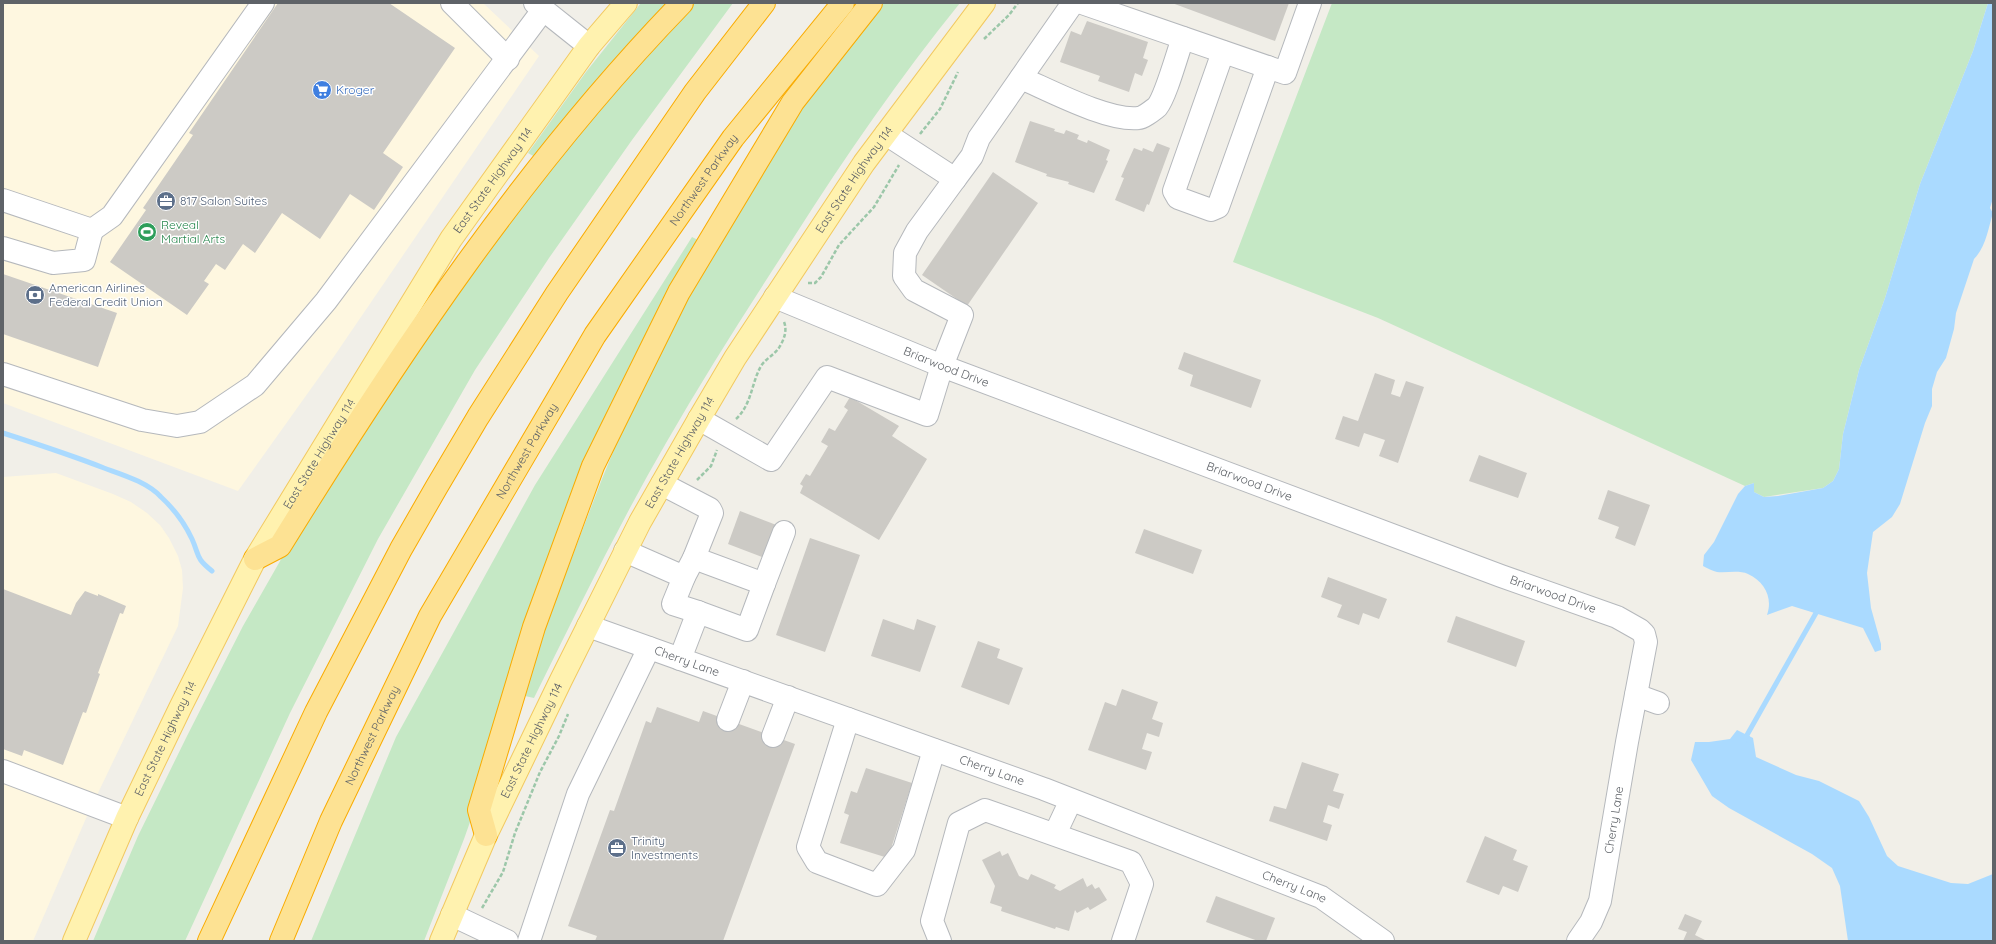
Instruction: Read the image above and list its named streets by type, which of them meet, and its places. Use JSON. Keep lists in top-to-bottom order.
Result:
{
  "streets": {
    "highway": ["Northwest Parkway"],
    "main road": ["East State Highway 114"],
    "street": ["Briarwood Drive", "Cherry Lane"]
  },
  "crossings": [
    ["East State Highway 114", "Briarwood Drive"],
    ["East State Highway 114", "Cherry Lane"],
    ["Briarwood Drive", "Cherry Lane"]
  ],
  "places": {
    "supermarket": ["Kroger"],
    "office": ["817 Salon Suites", "Trinity Investments"],
    "sports": ["Reveal Martial Arts"],
    "bank": ["American Airlines Federal Credit Union"]
  }
}
